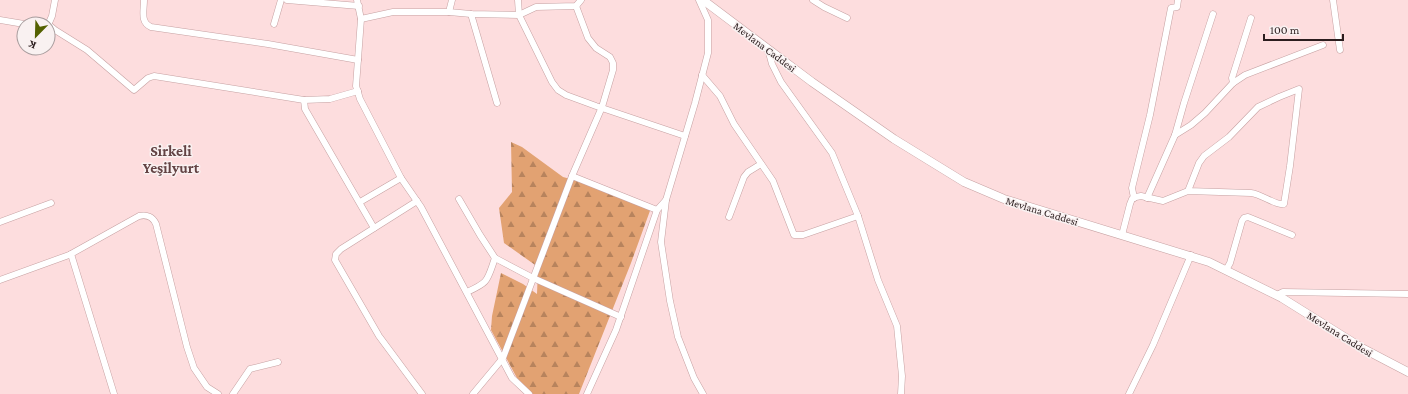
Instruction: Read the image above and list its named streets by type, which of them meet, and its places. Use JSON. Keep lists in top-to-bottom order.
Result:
{
  "streets": {
    "street": ["Mevlana Caddesi"]
  },
  "districts": ["Sirkeli Yeşilyurt"],
  "scale_bar": "100 m",
  "north": "bottom left"
}
